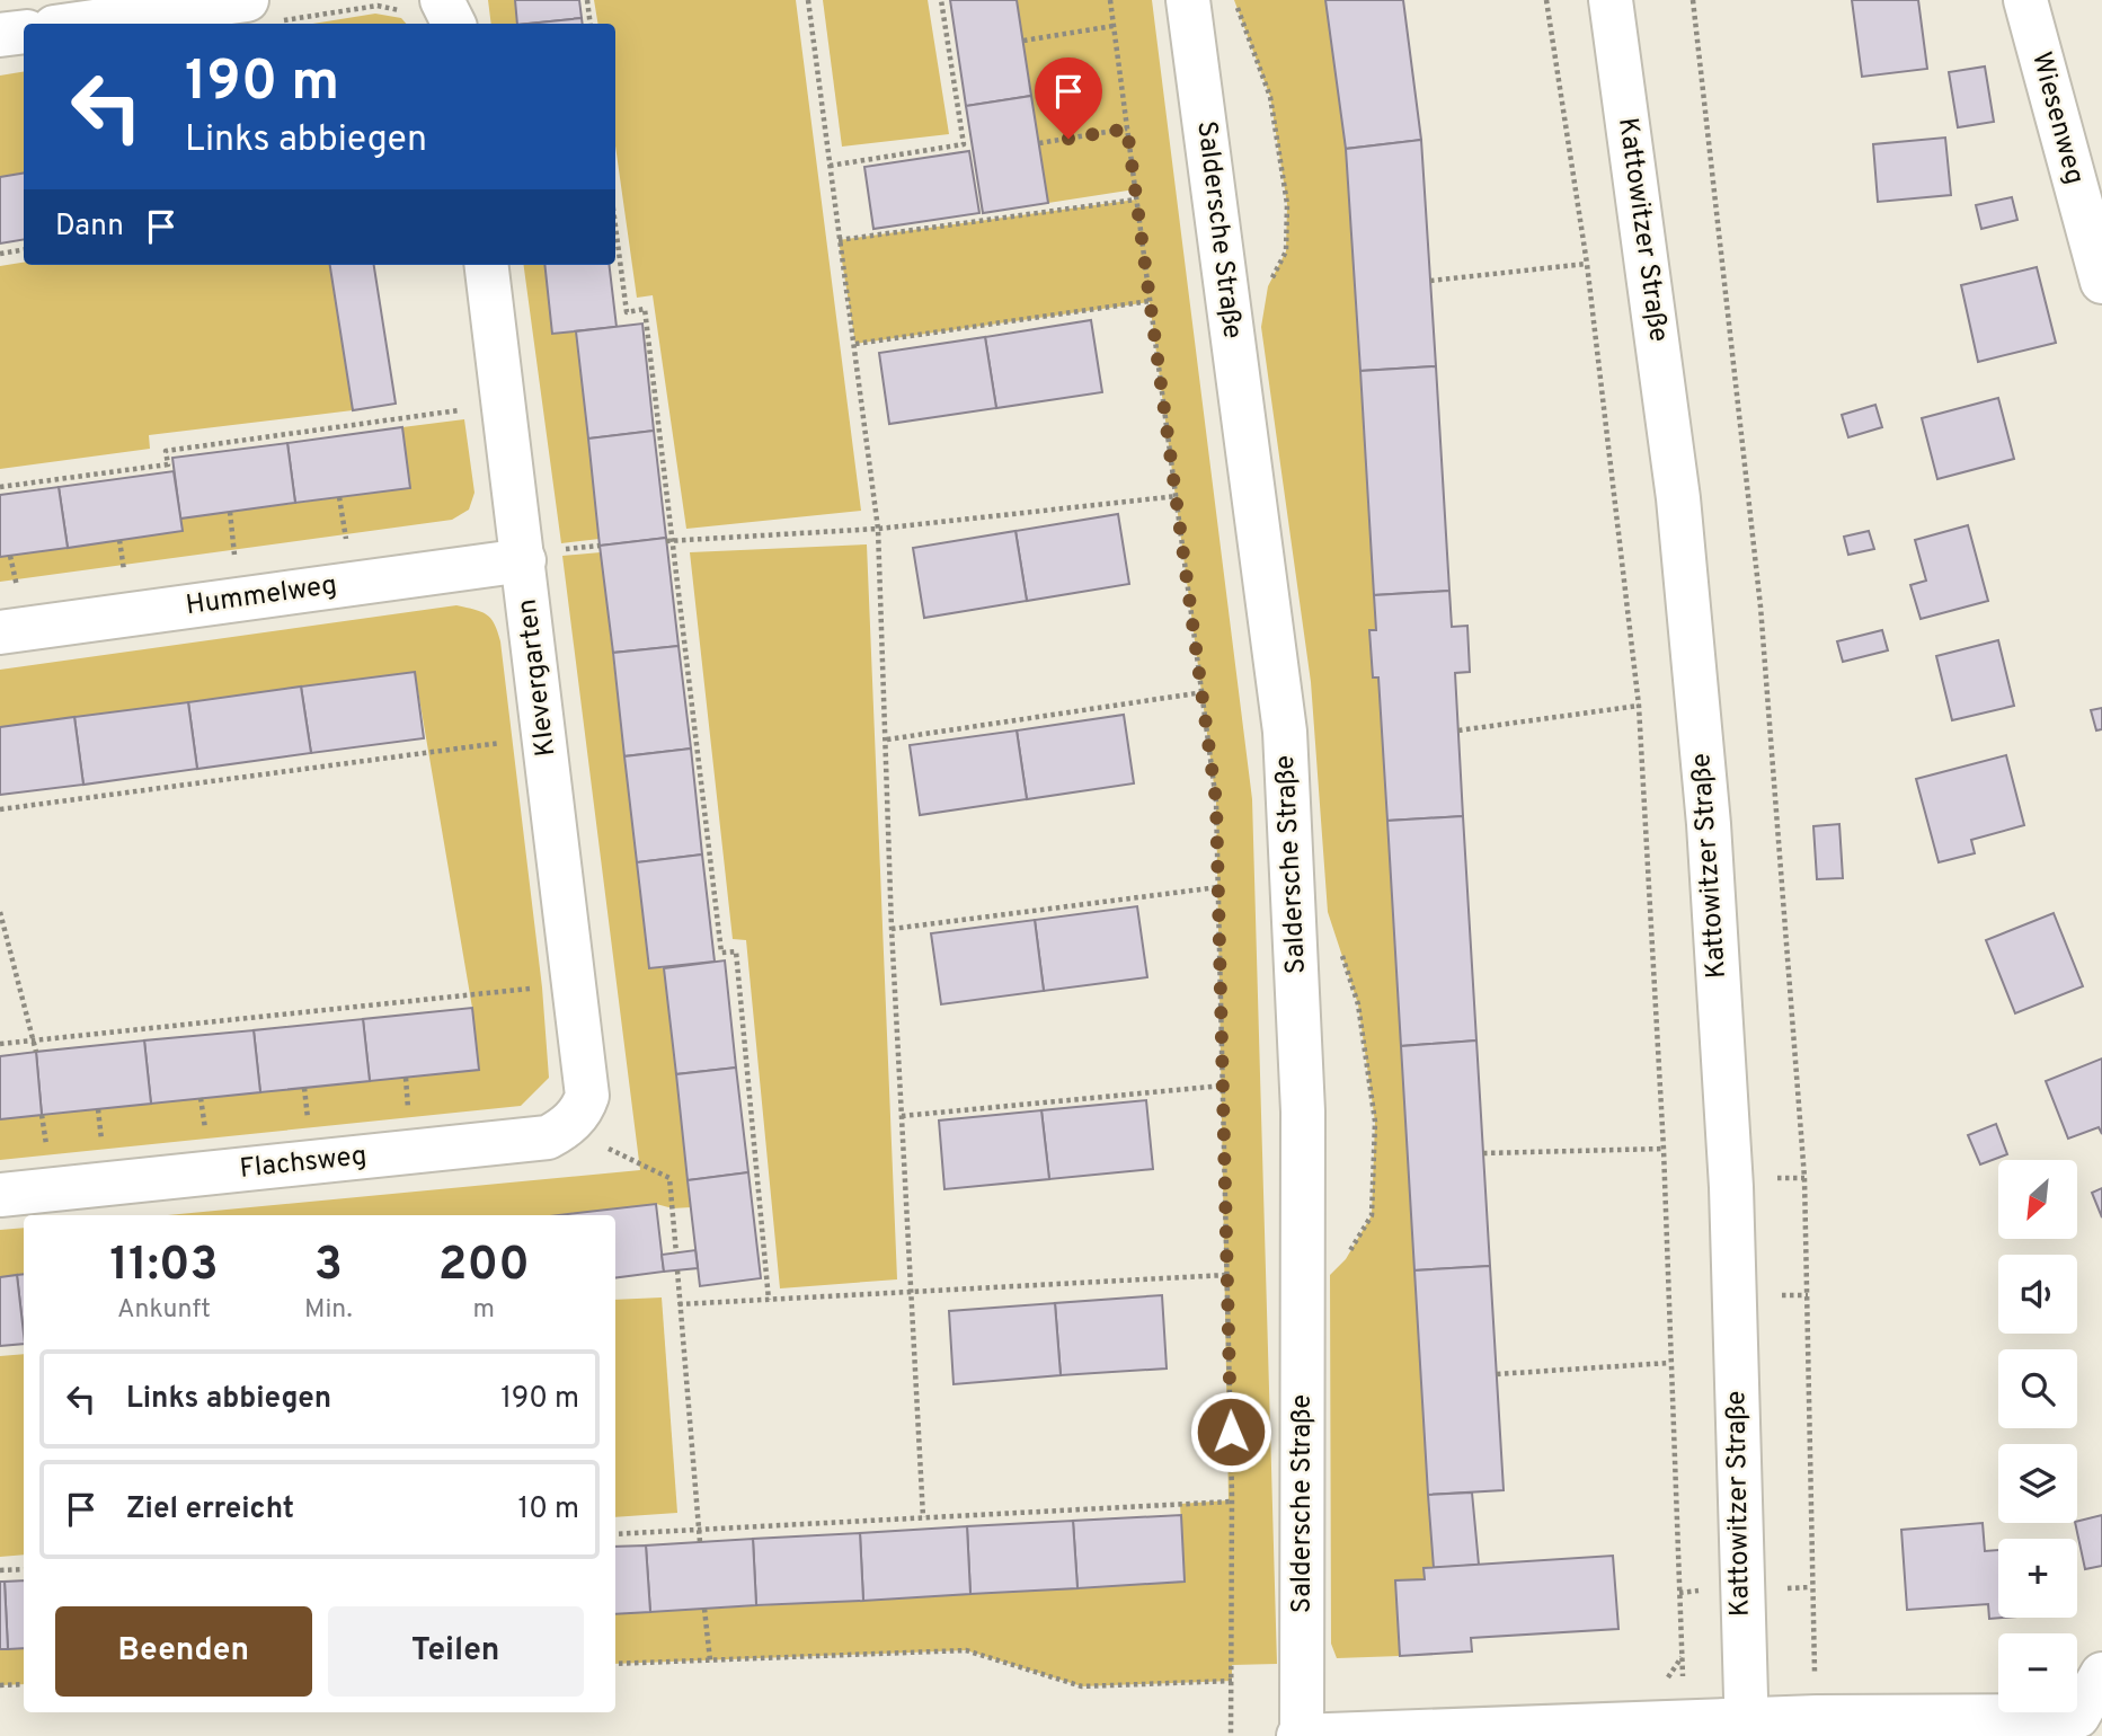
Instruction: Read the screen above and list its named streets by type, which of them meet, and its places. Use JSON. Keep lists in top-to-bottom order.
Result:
{
  "streets": {
    "street": [
      "Wiesenweg",
      "Saldersche Straße",
      "Kattowitzer Straße",
      "Hummelweg",
      "Klevergarten",
      "Flachsweg"
    ]
  },
  "crossings": [
    ["Hummelweg", "Klevergarten"],
    ["Klevergarten", "Flachsweg"]
  ],
  "north": "bottom left",
  "page": {
    "turn": ["190 m", "Links abbiegen"],
    "then": "Dann",
    "map_buttons": ["+", "−"],
    "eta": [
      "11:03",
      "Ankunft",
      "3",
      "Min.",
      "200",
      "m"
    ],
    "list": [
      {
        "name": "Links abbiegen",
        "value": "190 m"
      },
      {
        "name": "Ziel erreicht",
        "value": "10 m"
      }
    ],
    "buttons": ["Beenden", "Teilen"]
  }
}
